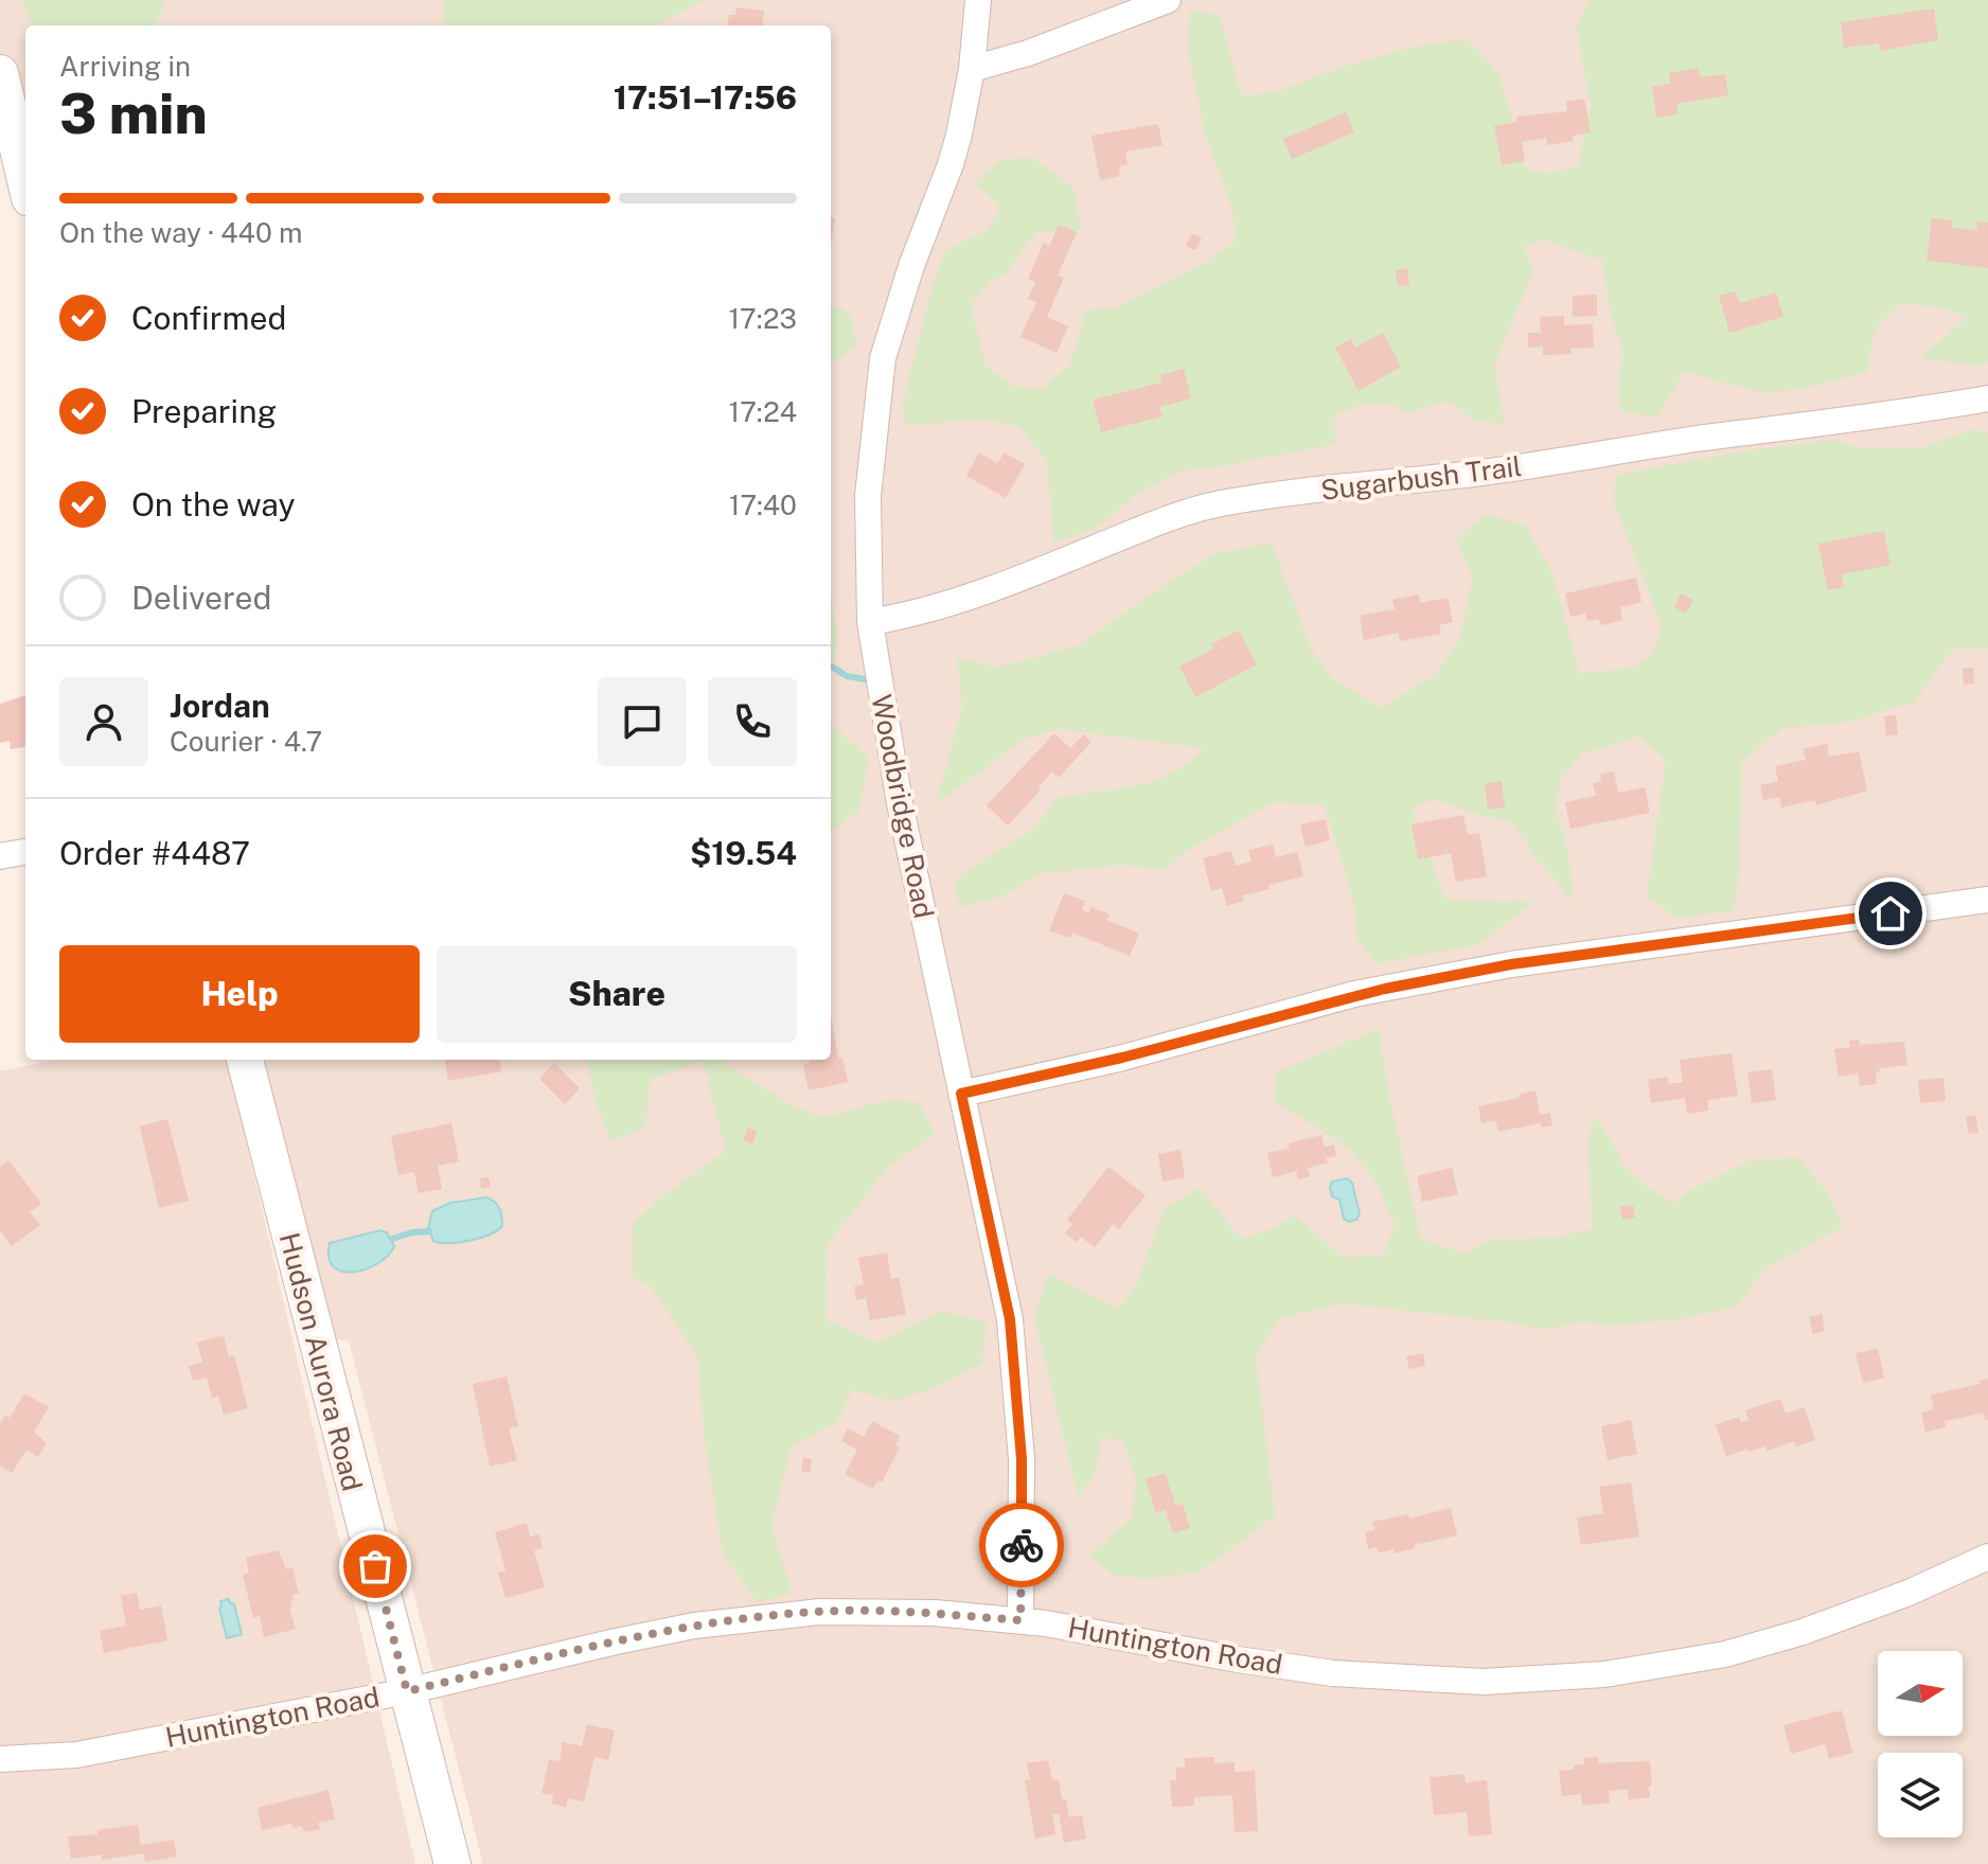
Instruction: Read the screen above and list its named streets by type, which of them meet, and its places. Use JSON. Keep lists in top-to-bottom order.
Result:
{
  "streets": {
    "street": [
      "Sugarbush Trail",
      "Woodbridge Road",
      "Hudson Aurora Road",
      "Huntington Road"
    ]
  },
  "crossings": [
    ["Sugarbush Trail", "Woodbridge Road"],
    ["Woodbridge Road", "Huntington Road"],
    ["Hudson Aurora Road", "Huntington Road"]
  ],
  "north": "right",
  "page": {
    "heading": ["3 min", "Arriving in", "17:51–17:56"],
    "panel": [
      "Jordan",
      "Courier · 4.7",
      "Order #4487",
      "$19.54"
    ],
    "bar": "On the way · 440 m",
    "list": [
      ["Confirmed", "17:23"],
      ["Preparing", "17:24"],
      ["On the way", "17:40"],
      "Delivered"
    ],
    "buttons": ["Help", "Share"]
  }
}
